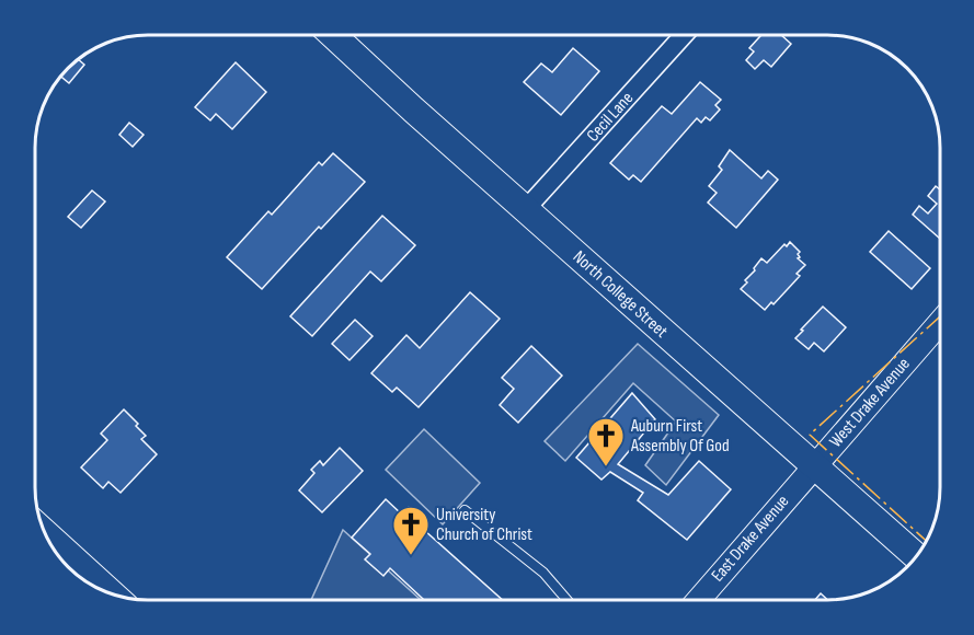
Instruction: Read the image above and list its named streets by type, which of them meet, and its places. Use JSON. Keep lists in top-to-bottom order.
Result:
{
  "streets": {
    "main road": ["North College Street"],
    "street": ["Cecil Lane", "West Drake Avenue", "East Drake Avenue"]
  },
  "crossings": [
    ["Cecil Lane", "North College Street"],
    ["North College Street", "West Drake Avenue"],
    ["North College Street", "East Drake Avenue"],
    ["West Drake Avenue", "East Drake Avenue"]
  ],
  "places": {
    "church": ["Auburn First Assembly Of God", "University Church of Christ"]
  }
}
